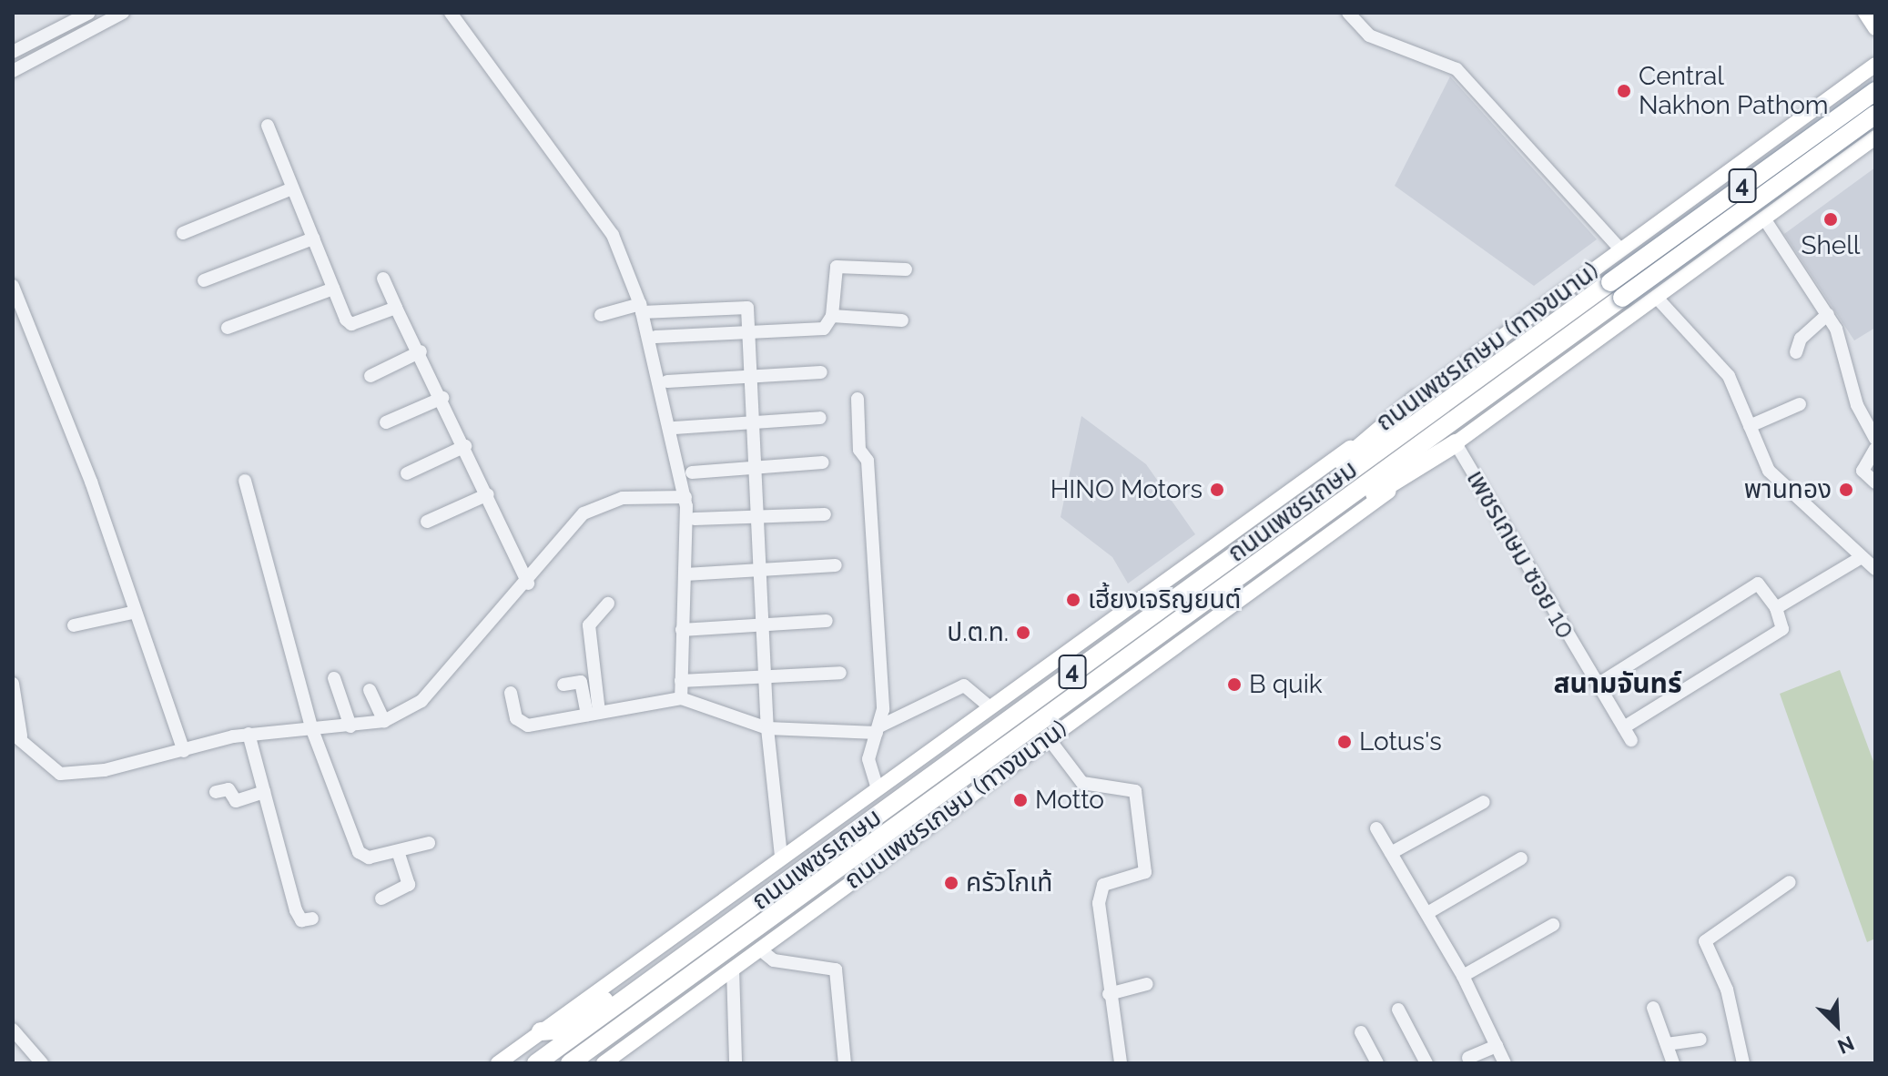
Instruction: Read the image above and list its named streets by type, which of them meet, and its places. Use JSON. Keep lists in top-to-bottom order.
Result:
{
  "streets": {
    "highway": ["4", "ถนนเพชรเกษม"],
    "main road": ["ถนนเพชรเกษม (ทางขนาน)"],
    "street": ["เพชรเกษม ซอย 10"]
  },
  "crossings": [
    ["ถนนเพชรเกษม (ทางขนาน)", "เพชรเกษม ซอย 10"]
  ],
  "districts": ["สนามจันทร์"],
  "places": [
    "Central Nakhon Pathom",
    "Shell",
    "HINO Motors",
    "พานทอง",
    "เฮี้ยงเจริญยนต์",
    "ป.ต.ท.",
    "B quik",
    "Lotus's",
    "Motto",
    "ครัวโกเท้"
  ],
  "north": "bottom right"
}
